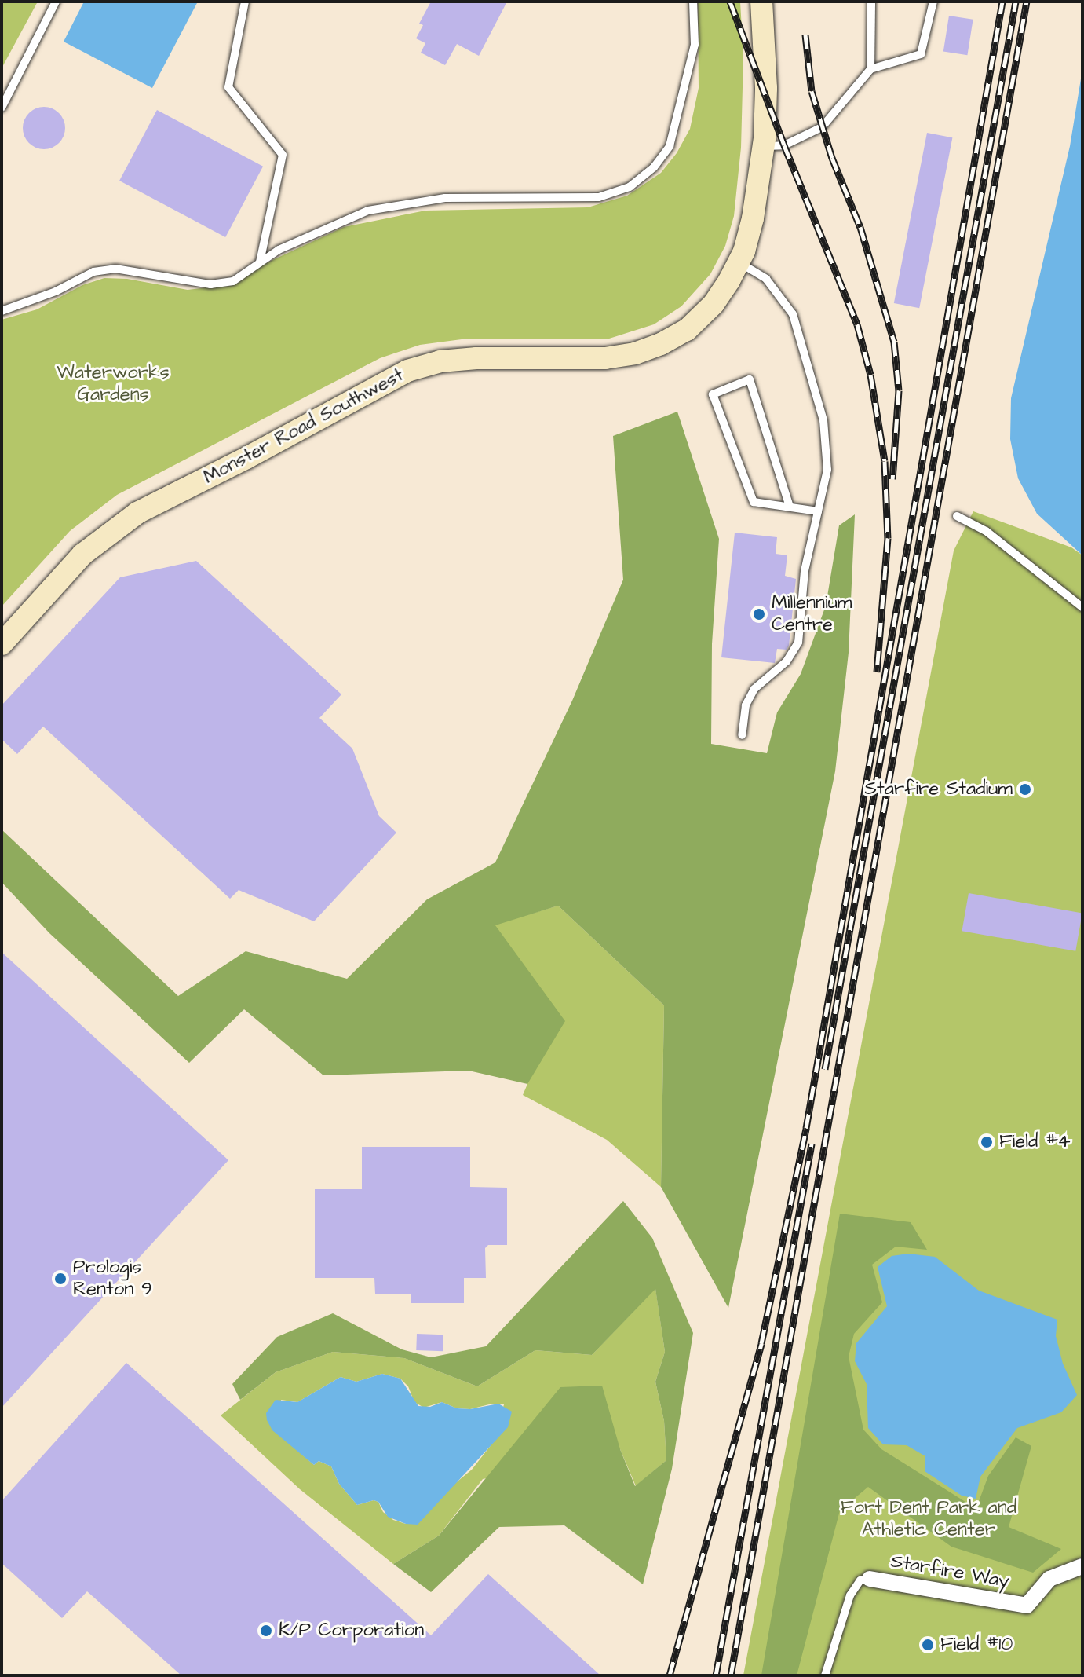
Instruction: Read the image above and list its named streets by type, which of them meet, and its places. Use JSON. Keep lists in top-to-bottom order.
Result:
{
  "streets": {
    "street": ["Monster Road Southwest", "Starfire Way"]
  },
  "parks": ["Waterworks Gardens", "Fort Dent Park and Athletic Center"],
  "places": [
    "Millennium Centre",
    "Starfire Stadium",
    "Field #4",
    "Prologis Renton 9",
    "K/P Corporation",
    "Field #10"
  ]
}
